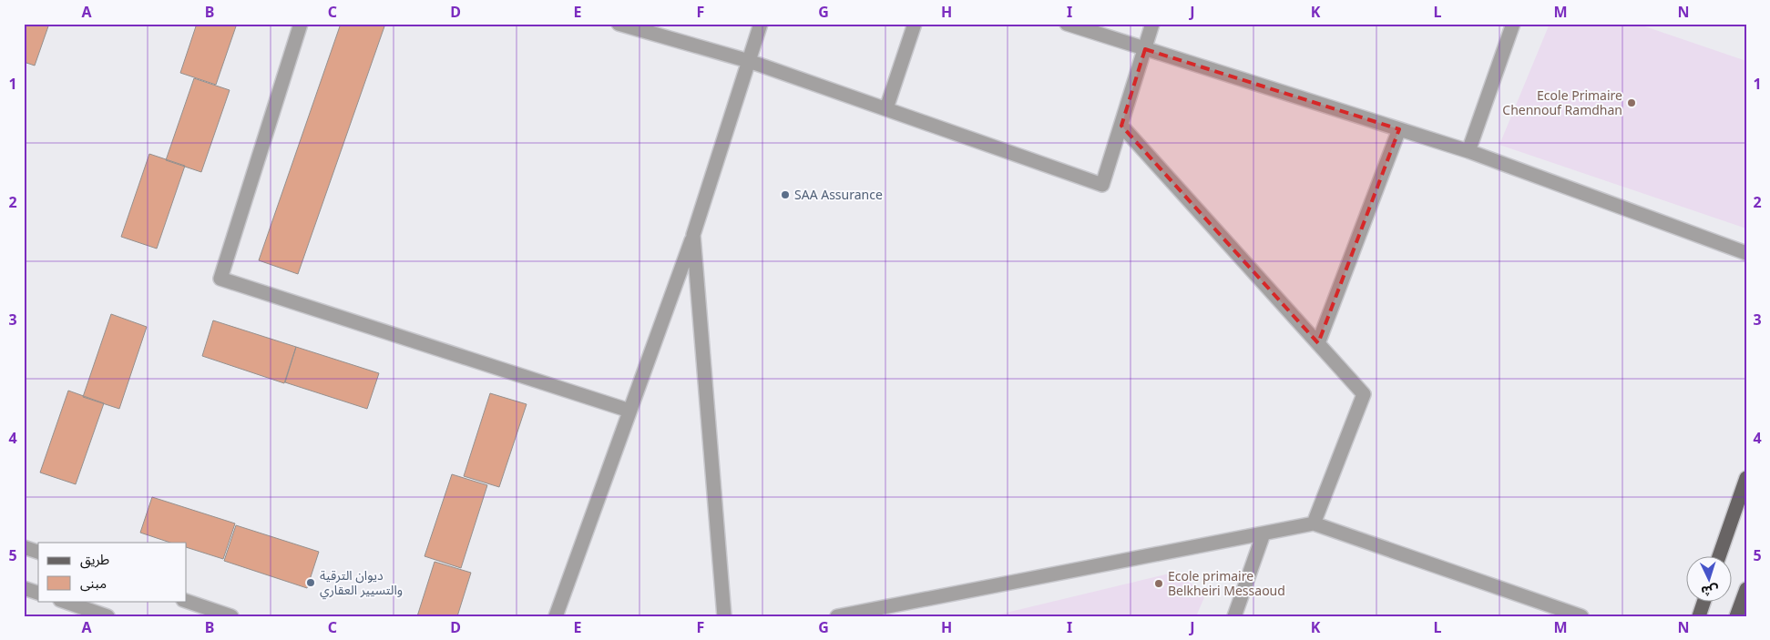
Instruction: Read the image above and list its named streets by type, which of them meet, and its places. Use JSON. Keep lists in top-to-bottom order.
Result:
{
  "places": [
    "Ecole Primaire Chennouf Ramdhan",
    "SAA Assurance",
    "ديوان الترقية والتسيير العقاري",
    "Ecole primaire Belkheiri Messaoud"
  ],
  "legend": ["طريق", "مبنى"],
  "north": "bottom",
  "grid": {
    "columns": [
      "A",
      "B",
      "C",
      "D",
      "E",
      "F",
      "G",
      "H",
      "I",
      "J",
      "K",
      "L",
      "M",
      "N"
    ],
    "rows": [
      "1",
      "2",
      "3",
      "4",
      "5"
    ]
  }
}
